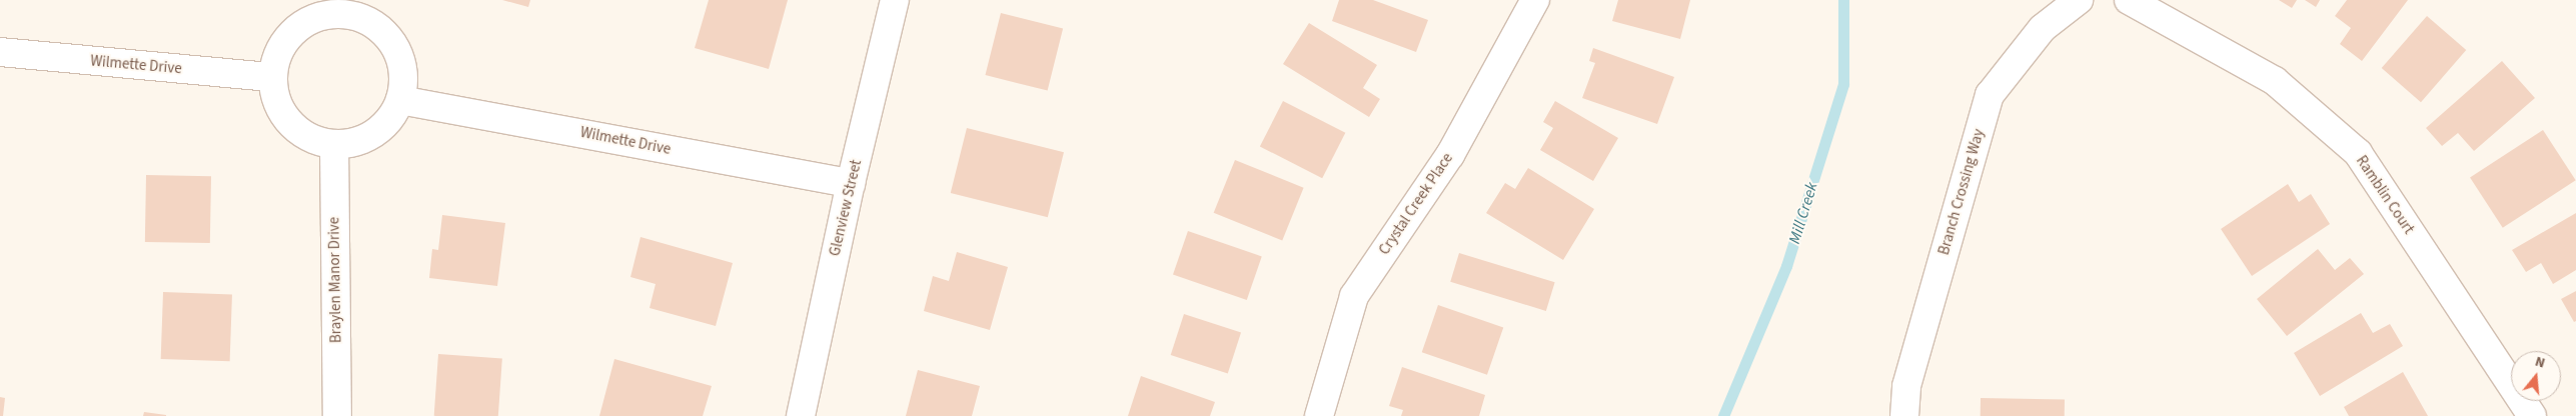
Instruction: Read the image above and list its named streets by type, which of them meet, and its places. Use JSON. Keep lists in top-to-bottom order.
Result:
{
  "streets": {
    "street": [
      "Wilmette Drive",
      "Branch Crossing Way",
      "Ramblin Court",
      "Crystal Creek Place",
      "Glenview Street",
      "Braylen Manor Drive"
    ]
  },
  "crossings": [
    ["Wilmette Drive", "Glenview Street"],
    ["Wilmette Drive", "Braylen Manor Drive"]
  ],
  "water": ["Mill Creek"],
  "north": "top"
}
